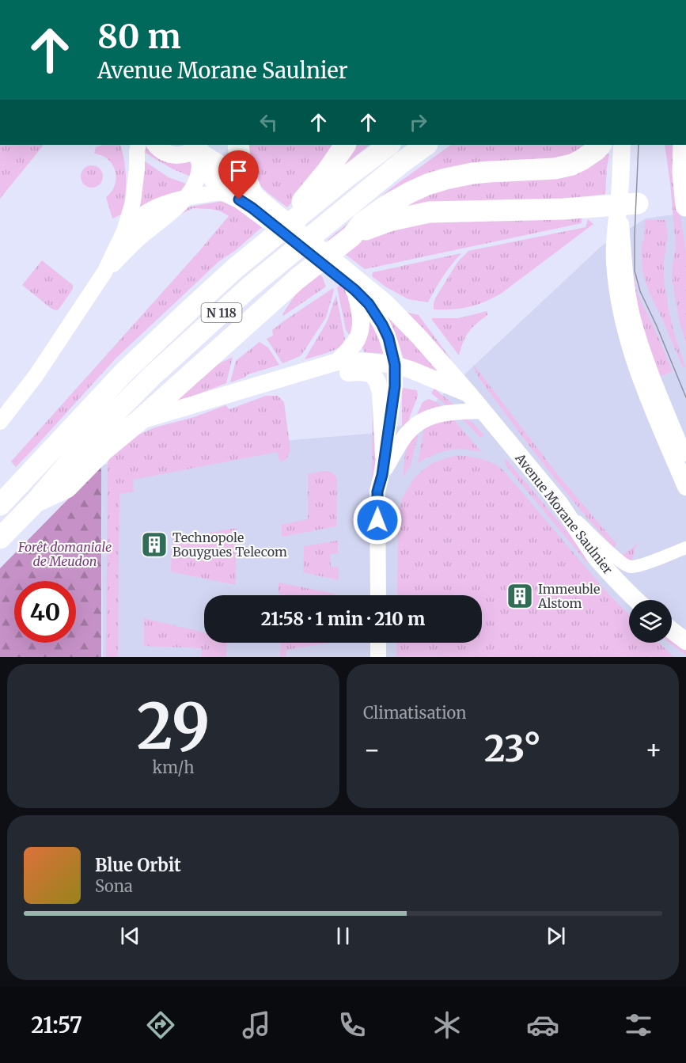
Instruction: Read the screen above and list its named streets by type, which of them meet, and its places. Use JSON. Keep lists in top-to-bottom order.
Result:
{
  "streets": {
    "highway": ["N 118"],
    "main road": ["Avenue Morane Saulnier"]
  },
  "parks": ["Forêt domaniale de Meudon"],
  "places": {
    "building": ["Technopole Bouygues Telecom", "Immeuble Alstom"]
  },
  "page": {
    "turn": ["80 m", "Avenue Morane Saulnier"],
    "limit": "40",
    "trip": "21:58 · 1 min · 210 m",
    "tile": [
      ["29", "km/h"],
      "Climatisation"
    ],
    "heat": ["−", "23°", "+"],
    "song": ["Blue Orbit", "Sona"],
    "tabs": "21:57"
  }
}
